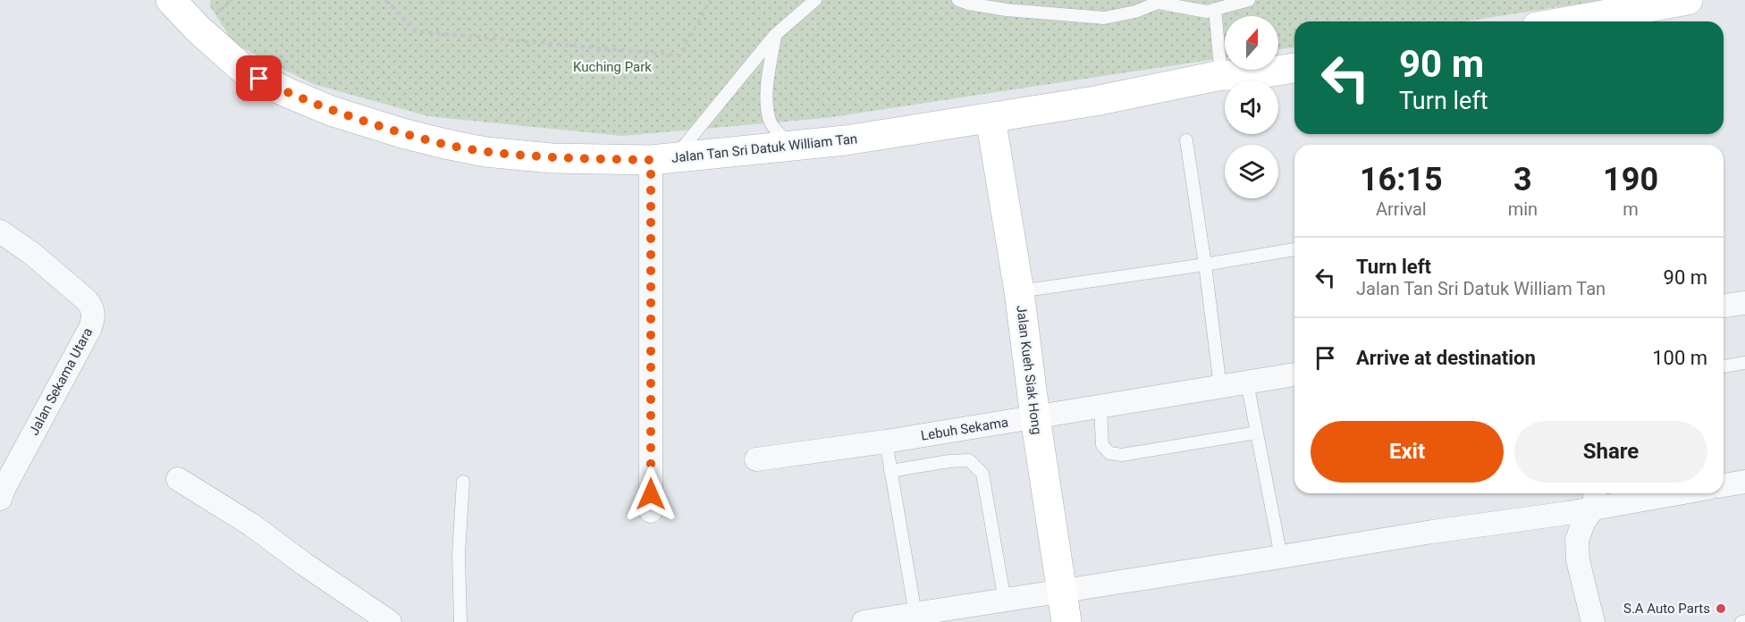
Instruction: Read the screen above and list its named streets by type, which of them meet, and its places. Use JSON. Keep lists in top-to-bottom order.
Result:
{
  "streets": {
    "street": [
      "Jalan Tan Sri Datuk William Tan",
      "Jalan Kueh Siak Hong",
      "Jalan Sekama Utara",
      "Lebuh Sekama"
    ]
  },
  "crossings": [
    ["Jalan Tan Sri Datuk William Tan", "Jalan Kueh Siak Hong"],
    ["Jalan Kueh Siak Hong", "Lebuh Sekama"]
  ],
  "parks": ["Kuching Park"],
  "places": ["S.A Auto Parts"],
  "north": "top",
  "page": {
    "turn": ["90 m", "Turn left"],
    "eta": [
      "16:15",
      "Arrival",
      "3",
      "min",
      "190",
      "m"
    ],
    "list": [
      {
        "name": "Turn left",
        "note": "Jalan Tan Sri Datuk William Tan",
        "value": "90 m"
      },
      {
        "name": "Arrive at destination",
        "value": "100 m"
      }
    ],
    "buttons": ["Exit", "Share"]
  }
}
